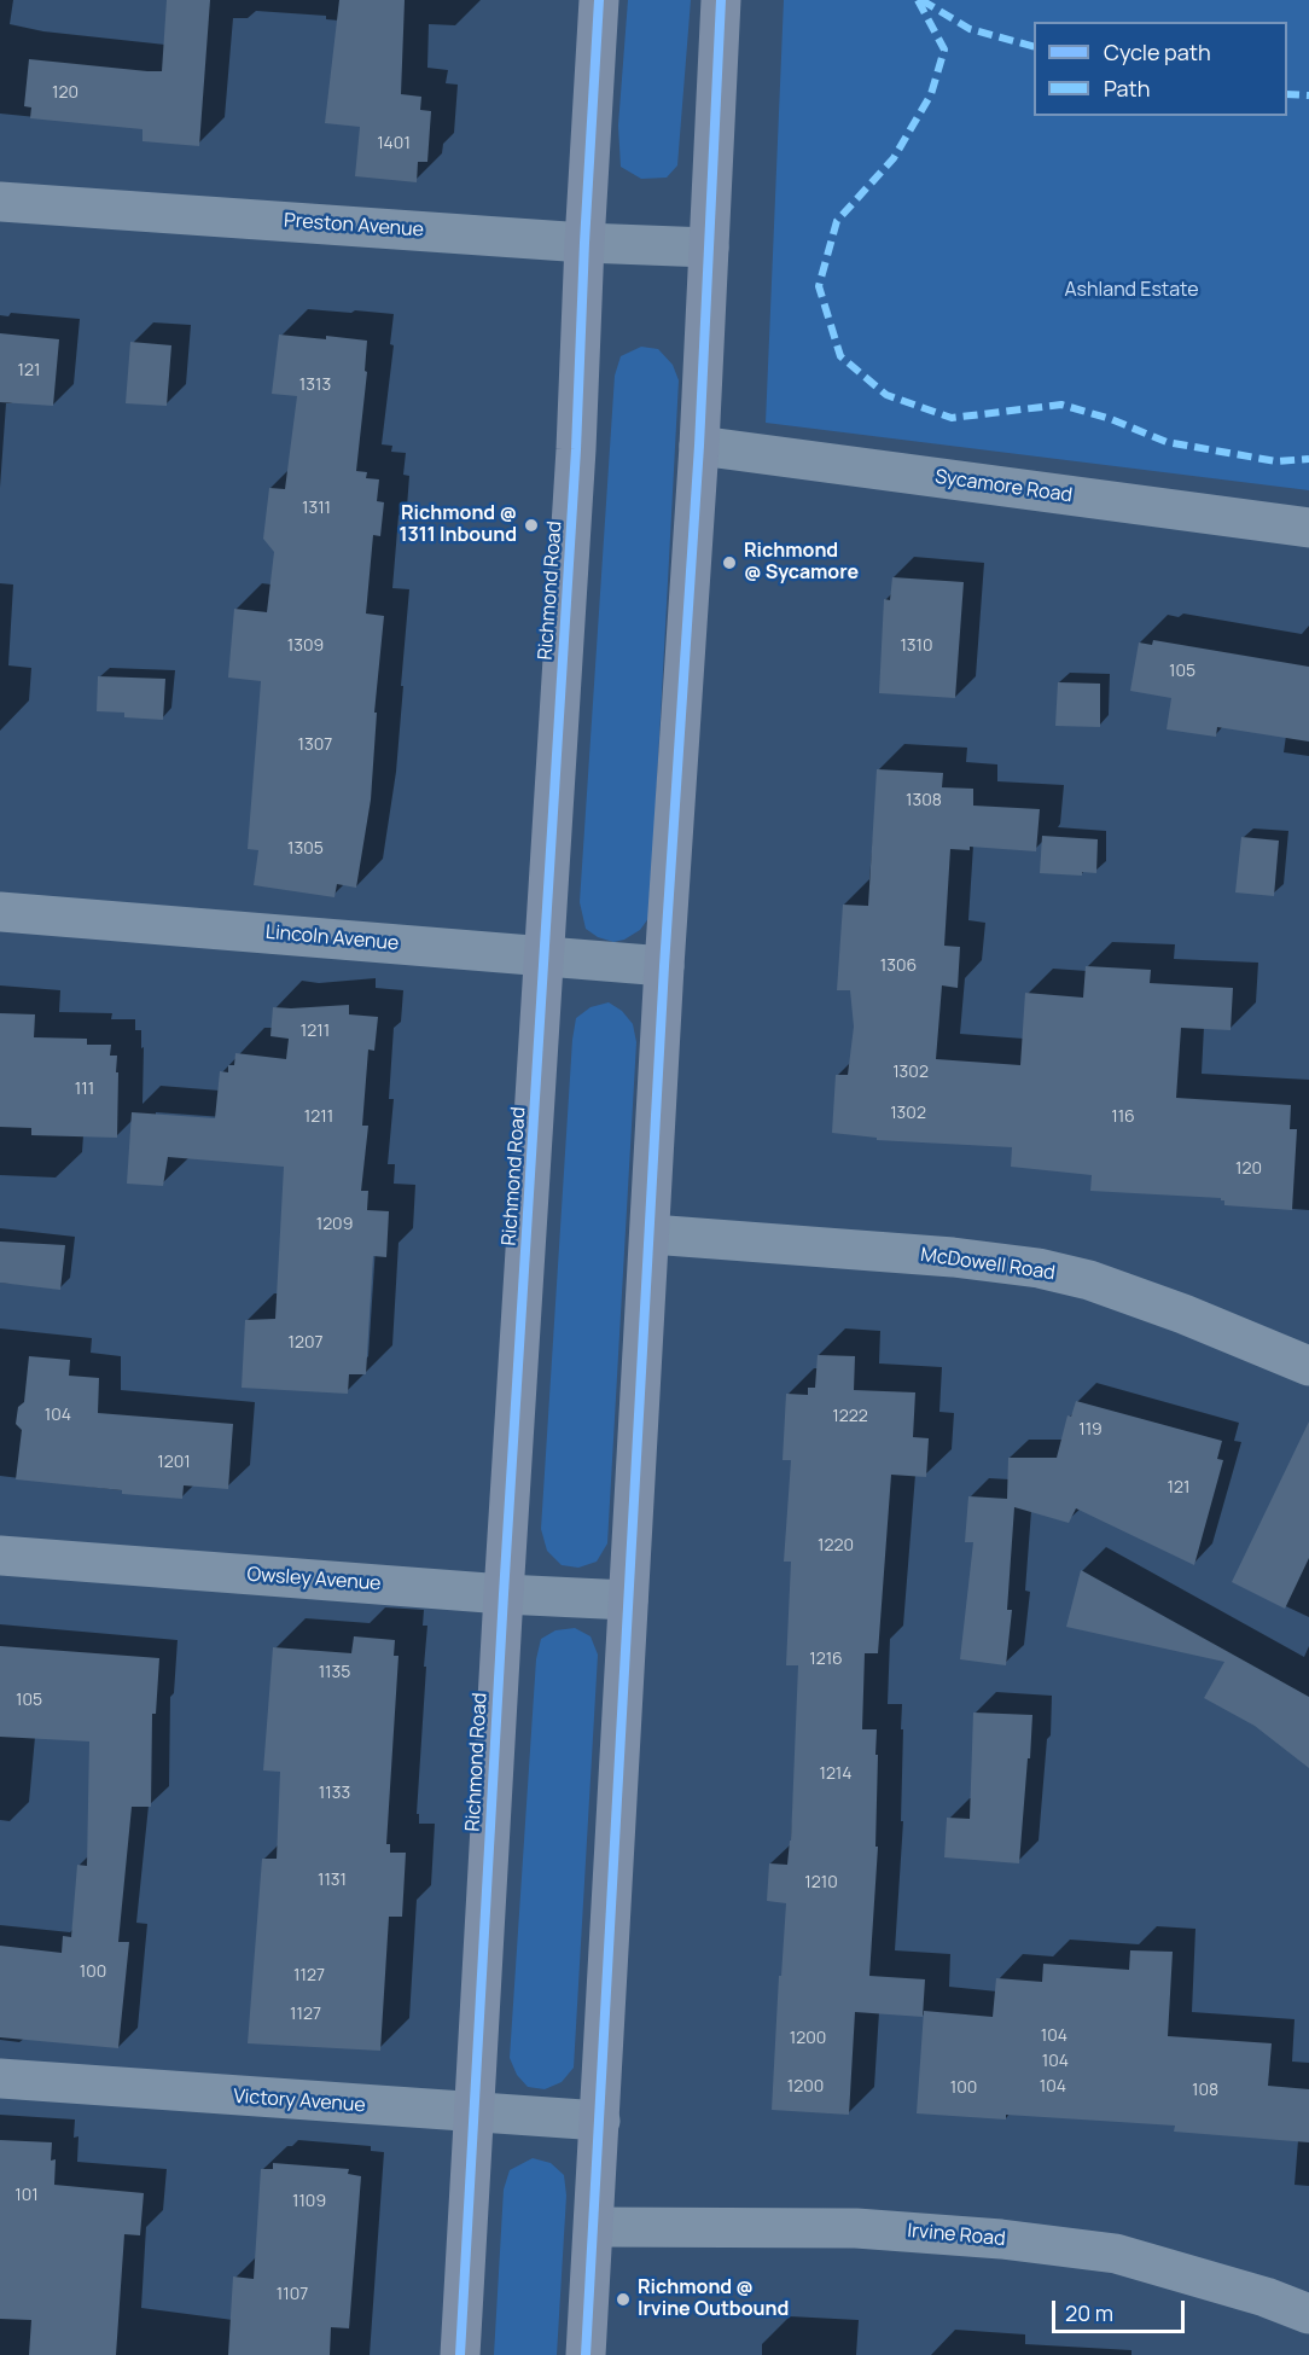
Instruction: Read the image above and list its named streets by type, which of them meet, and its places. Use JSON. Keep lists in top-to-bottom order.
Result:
{
  "streets": {
    "main road": ["Richmond Road"],
    "street": [
      "Preston Avenue",
      "Sycamore Road",
      "Lincoln Avenue",
      "McDowell Road",
      "Owsley Avenue",
      "Victory Avenue",
      "Irvine Road"
    ]
  },
  "crossings": [
    ["Preston Avenue", "Richmond Road"],
    ["Richmond Road", "Lincoln Avenue"],
    ["Richmond Road", "Owsley Avenue"],
    ["Richmond Road", "Victory Avenue"]
  ],
  "parks": ["Ashland Estate"],
  "places": ["Richmond @ 1311 Inbound", "Richmond @ Sycamore", "Richmond @ Irvine Outbound"],
  "house_numbers": [
    "120",
    "1401",
    "121",
    "1313",
    "1311",
    "1309",
    "1310",
    "105",
    "1307",
    "1308",
    "1305",
    "1306",
    "1211",
    "1302",
    "111",
    "1302",
    "1211",
    "116",
    "120",
    "1209",
    "1207",
    "104",
    "1222",
    "119",
    "1201",
    "121",
    "1220",
    "1216",
    "1135",
    "105",
    "1214",
    "1133",
    "1131",
    "1210",
    "100",
    "1127",
    "1127",
    "104",
    "1200",
    "104",
    "1200",
    "104",
    "100",
    "108",
    "101",
    "1109",
    "1107"
  ],
  "legend": ["Cycle path", "Path"],
  "scale_bar": "20 m"
}
